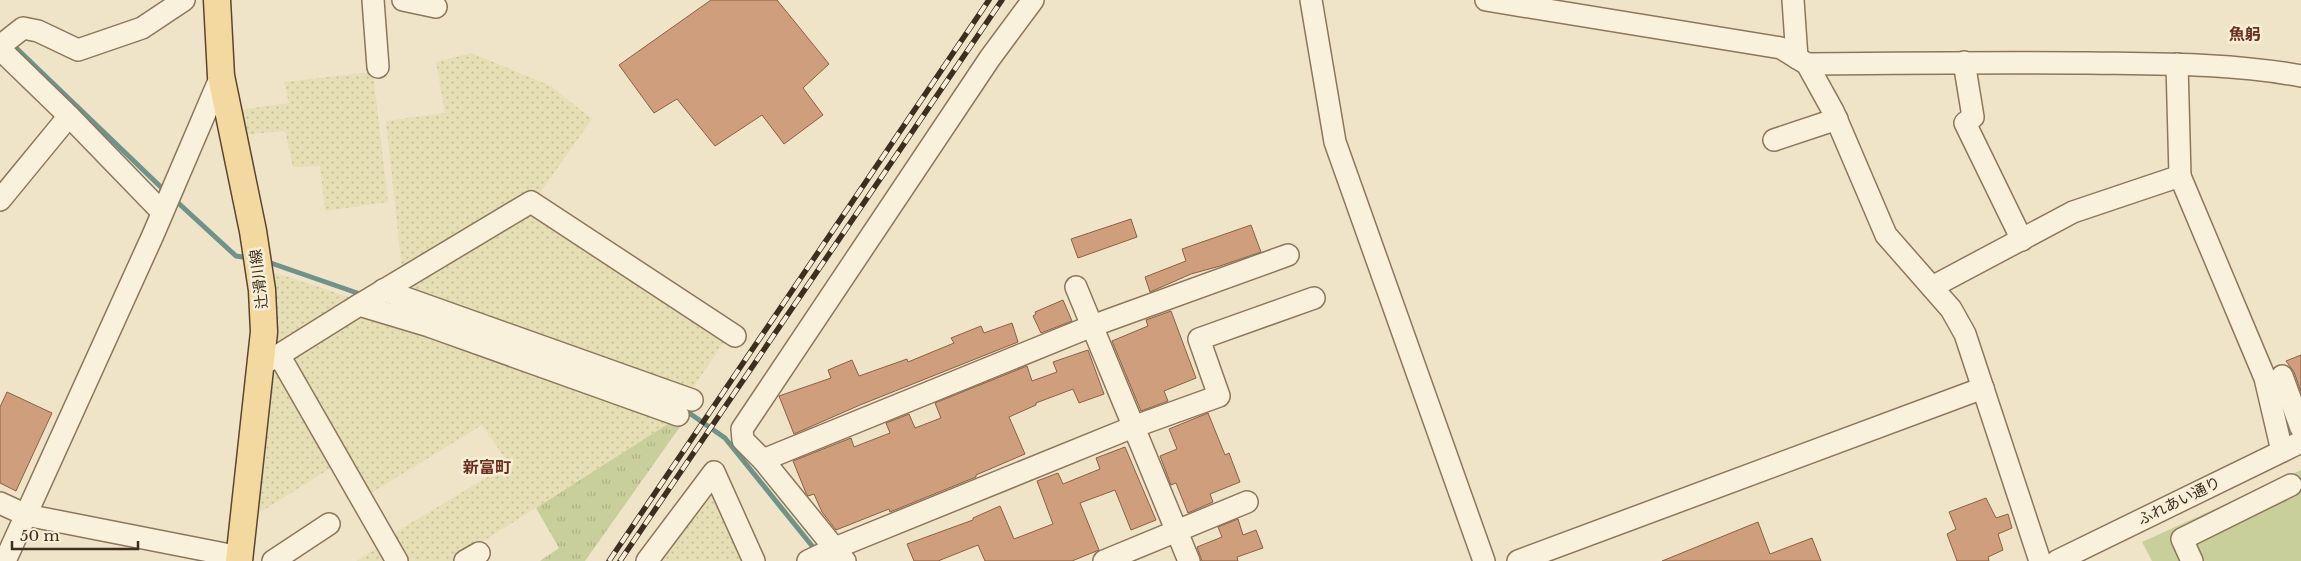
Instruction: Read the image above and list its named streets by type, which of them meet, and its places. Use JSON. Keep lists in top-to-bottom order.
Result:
{
  "streets": {
    "main road": ["辻滑川線"],
    "street": ["ふれあい通り"]
  },
  "districts": ["魚躬", "新富町"],
  "scale_bar": "50 m"
}
